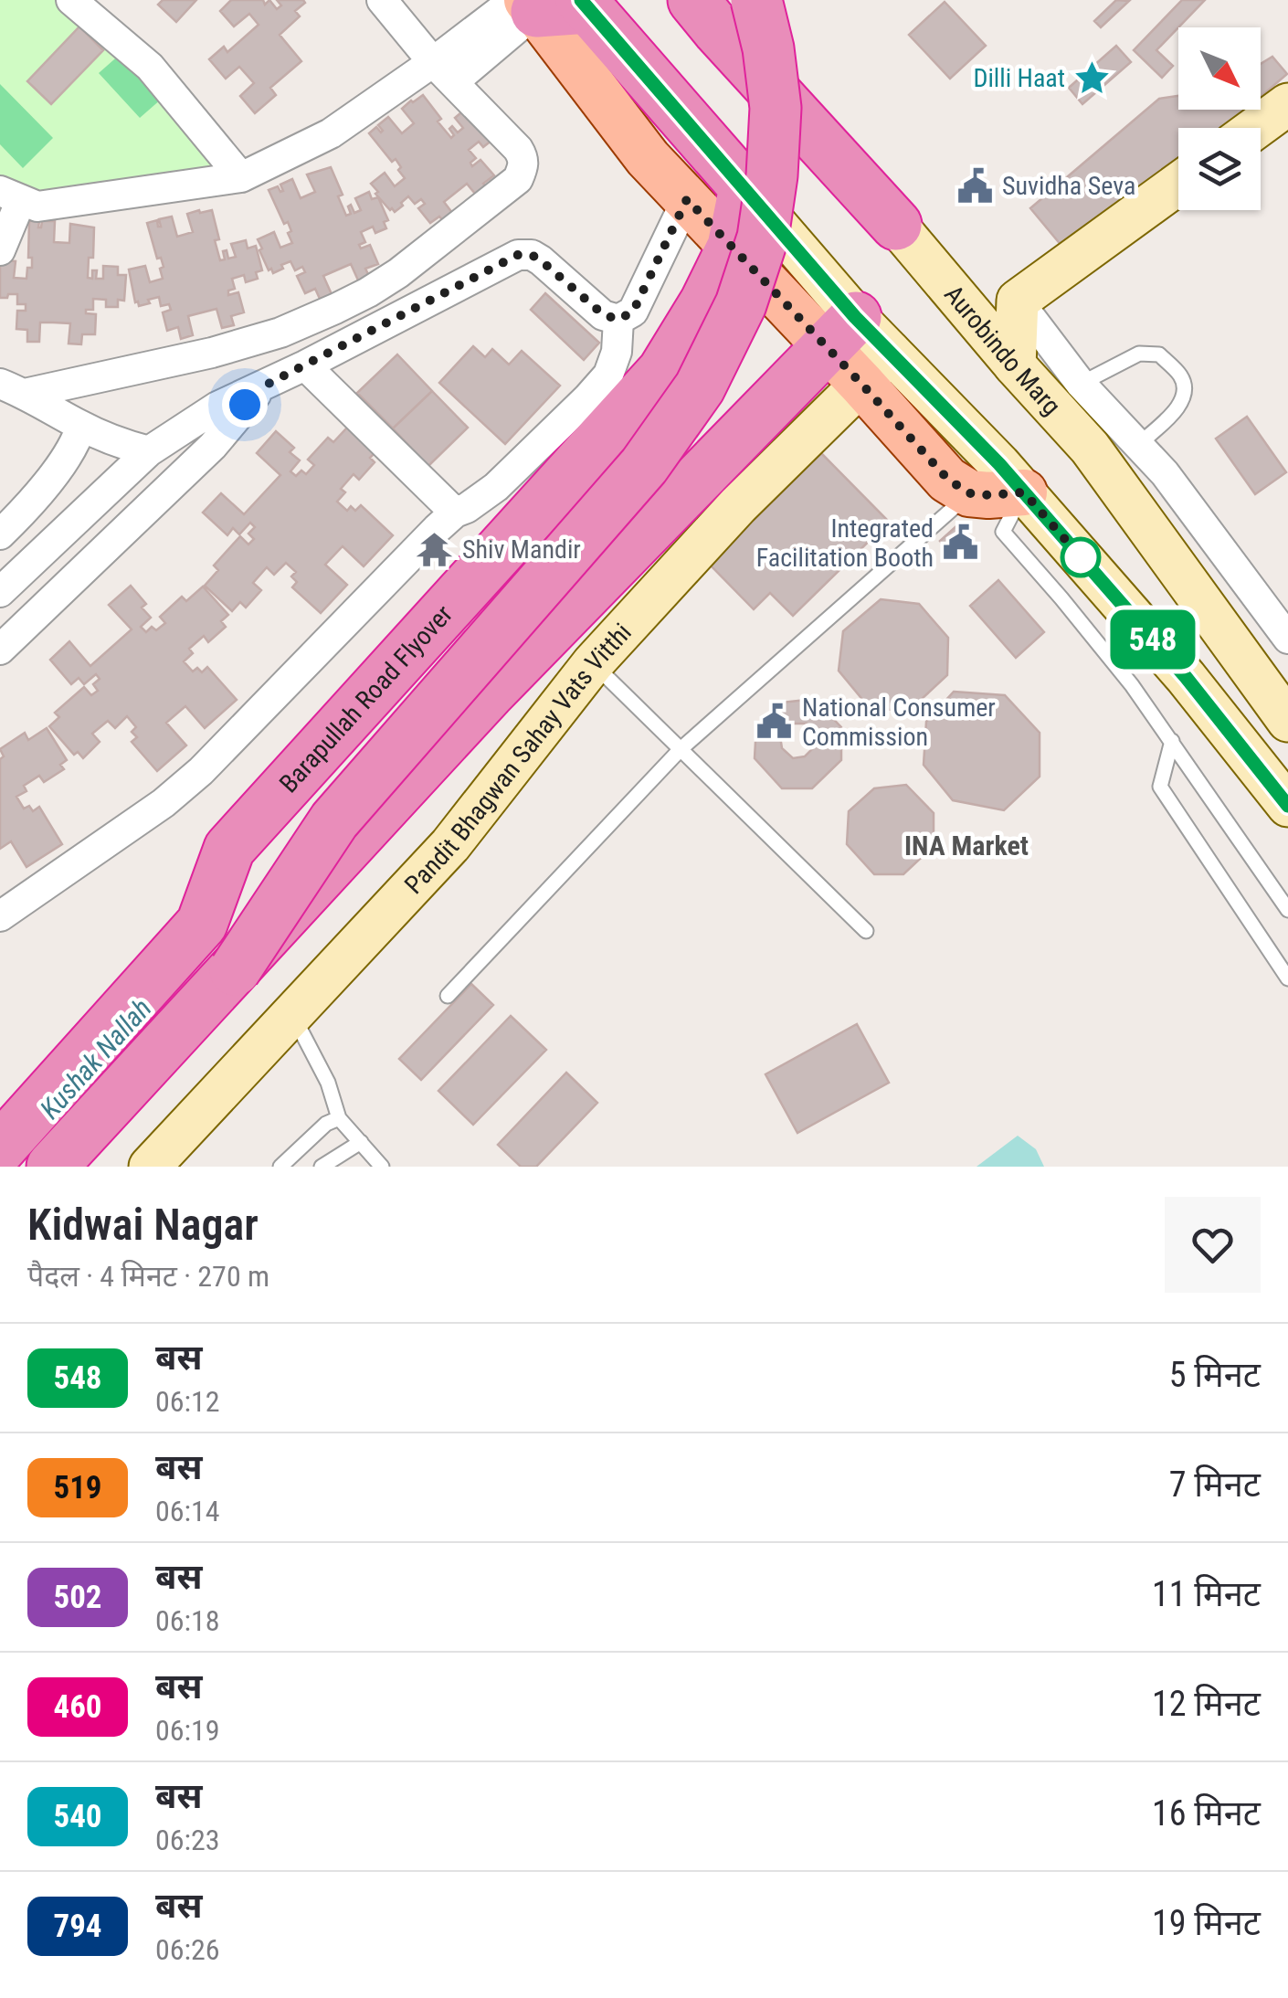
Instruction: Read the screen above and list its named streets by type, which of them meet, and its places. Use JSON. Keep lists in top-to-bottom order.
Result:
{
  "streets": {
    "highway": ["Aurobindo Marg", "Barapullah Road Flyover"],
    "street": ["Pandit Bhagwan Sahay Vats Vitthi"]
  },
  "districts": ["INA Market"],
  "water": ["Kushak Nallah"],
  "places": {
    "place": ["Dilli Haat"],
    "public building": ["Suvidha Seva", "Integrated Facilitation Booth", "National Consumer Commission"],
    "temple": ["Shiv Mandir"]
  },
  "lines": ["bus line 548"],
  "north": "bottom right",
  "page": {
    "on_map": "548",
    "heading": ["Kidwai Nagar", "पैदल · 4 मिनट · 270 m"],
    "list": [
      {
        "mark": "548",
        "name": "बस",
        "note": "06:12",
        "value": "5 मिनट"
      },
      {
        "mark": "519",
        "name": "बस",
        "note": "06:14",
        "value": "7 मिनट"
      },
      {
        "mark": "502",
        "name": "बस",
        "note": "06:18",
        "value": "11 मिनट"
      },
      {
        "mark": "460",
        "name": "बस",
        "note": "06:19",
        "value": "12 मिनट"
      },
      {
        "mark": "540",
        "name": "बस",
        "note": "06:23",
        "value": "16 मिनट"
      },
      {
        "mark": "794",
        "name": "बस",
        "note": "06:26",
        "value": "19 मिनट"
      }
    ]
  }
}
